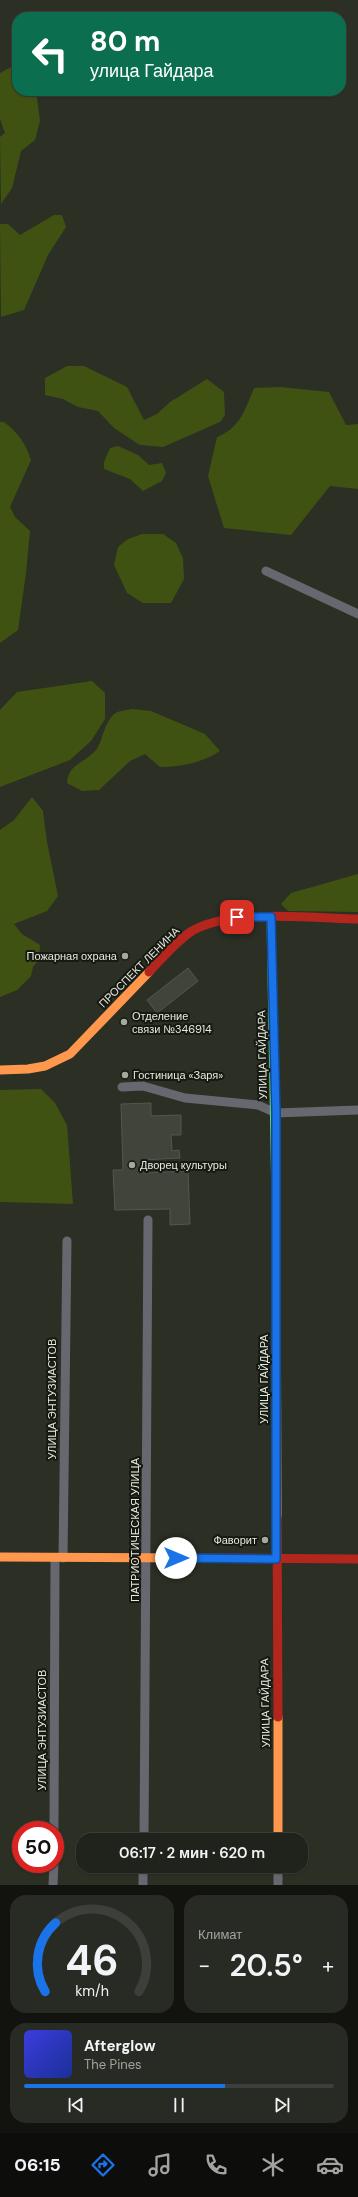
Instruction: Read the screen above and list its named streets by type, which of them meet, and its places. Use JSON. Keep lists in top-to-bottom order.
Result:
{
  "streets": {
    "street": [
      "ПРОСПЕКТ ЛЕНИНА",
      "УЛИЦА ГАЙДАРА",
      "УЛИЦА ЭНТУЗИАСТОВ",
      "ПАТРИОТИЧЕСКАЯ УЛИЦА"
    ]
  },
  "crossings": [
    ["ПРОСПЕКТ ЛЕНИНА", "УЛИЦА ГАЙДАРА"]
  ],
  "places": [
    "Пожарная охрана",
    "Отделение связи №346914",
    "Гостиница «Заря»",
    "Дворец культуры",
    "Фаворит"
  ],
  "page": {
    "turn": ["80 m", "улица Гайдара"],
    "limit": "50",
    "trip": "06:17 · 2 мин · 620 m",
    "tile": "Климат",
    "heat": ["−", "20.5°", "+"],
    "song": ["Afterglow", "The Pines"],
    "tabs": "06:15",
    "gauge": ["46", "km/h"]
  }
}
